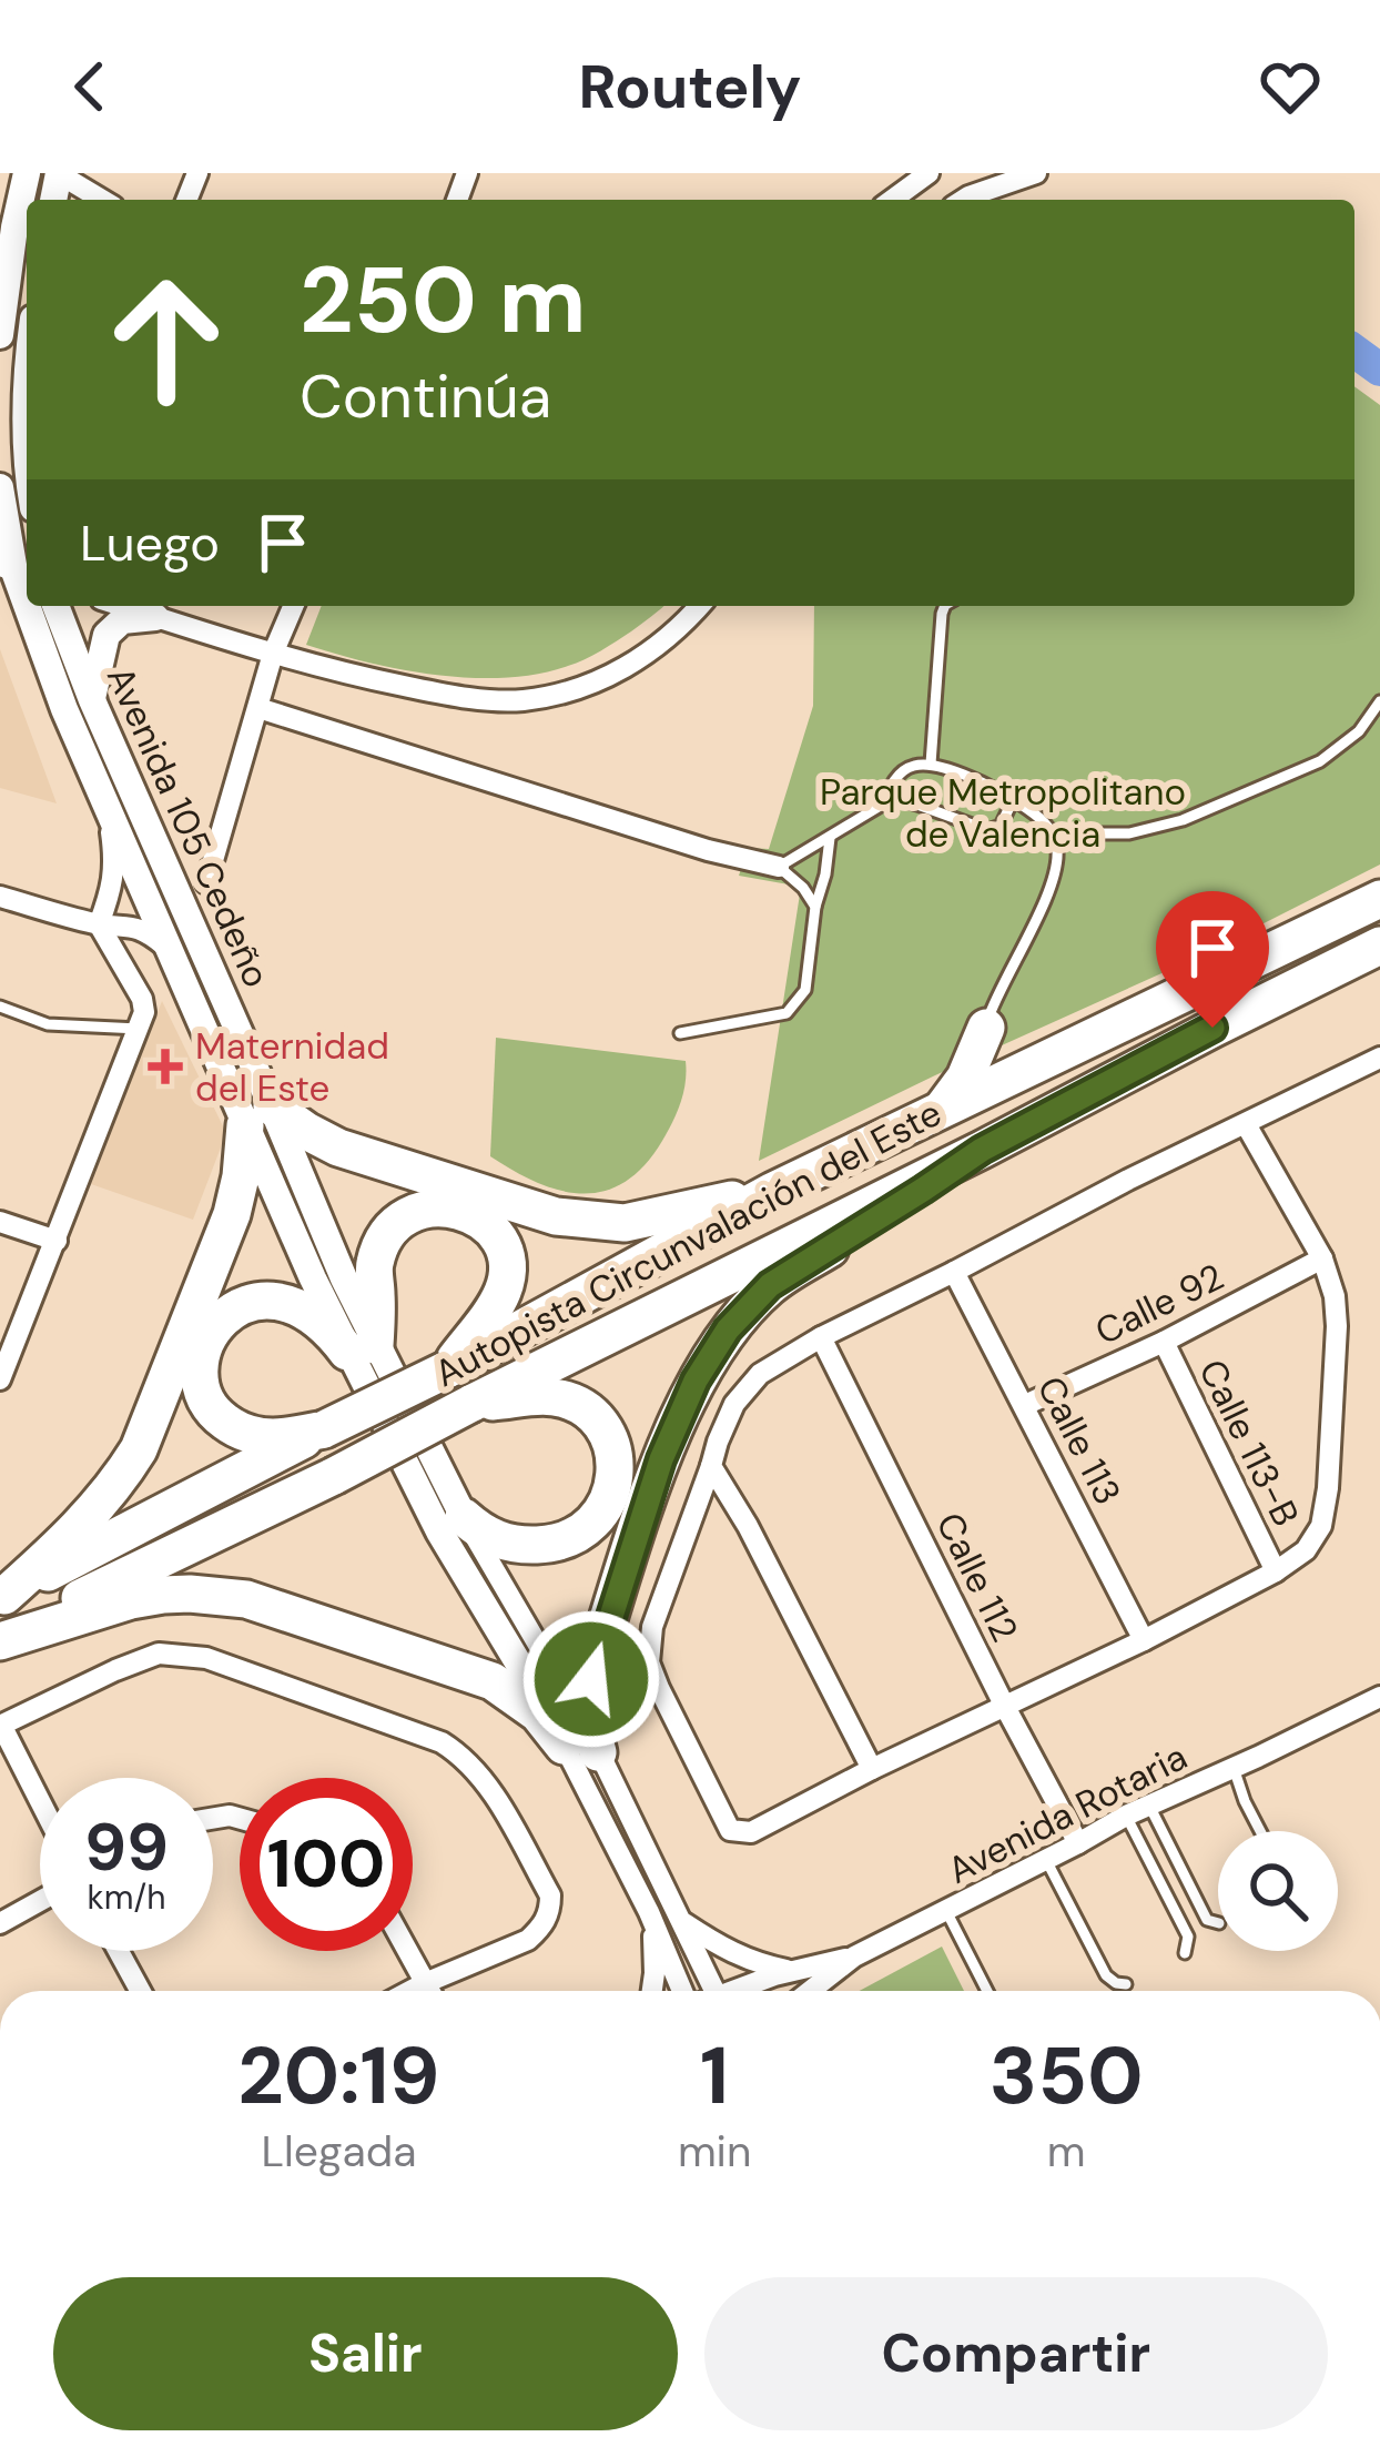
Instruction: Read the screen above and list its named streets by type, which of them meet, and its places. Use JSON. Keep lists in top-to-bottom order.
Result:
{
  "streets": {
    "highway": ["Autopista Circunvalación del Este"],
    "main road": ["Avenida 105 Cedeño"],
    "street": [
      "Calle 92",
      "Calle 113",
      "Calle 113-B",
      "Calle 112",
      "Avenida Rotaria"
    ]
  },
  "crossings": [
    ["Calle 92", "Calle 113"],
    ["Calle 92", "Calle 113-B"],
    ["Calle 112", "Avenida Rotaria"]
  ],
  "parks": ["Parque Metropolitano de Valencia"],
  "places": {
    "health": ["Maternidad del Este"]
  },
  "page": {
    "header": "Routely",
    "turn": ["250 m", "Continúa"],
    "then": "Luego",
    "speed": "99 km/h",
    "limit": "100",
    "eta": [
      "20:19",
      "Llegada",
      "1",
      "min",
      "350",
      "m"
    ],
    "buttons": ["Salir", "Compartir"]
  }
}
